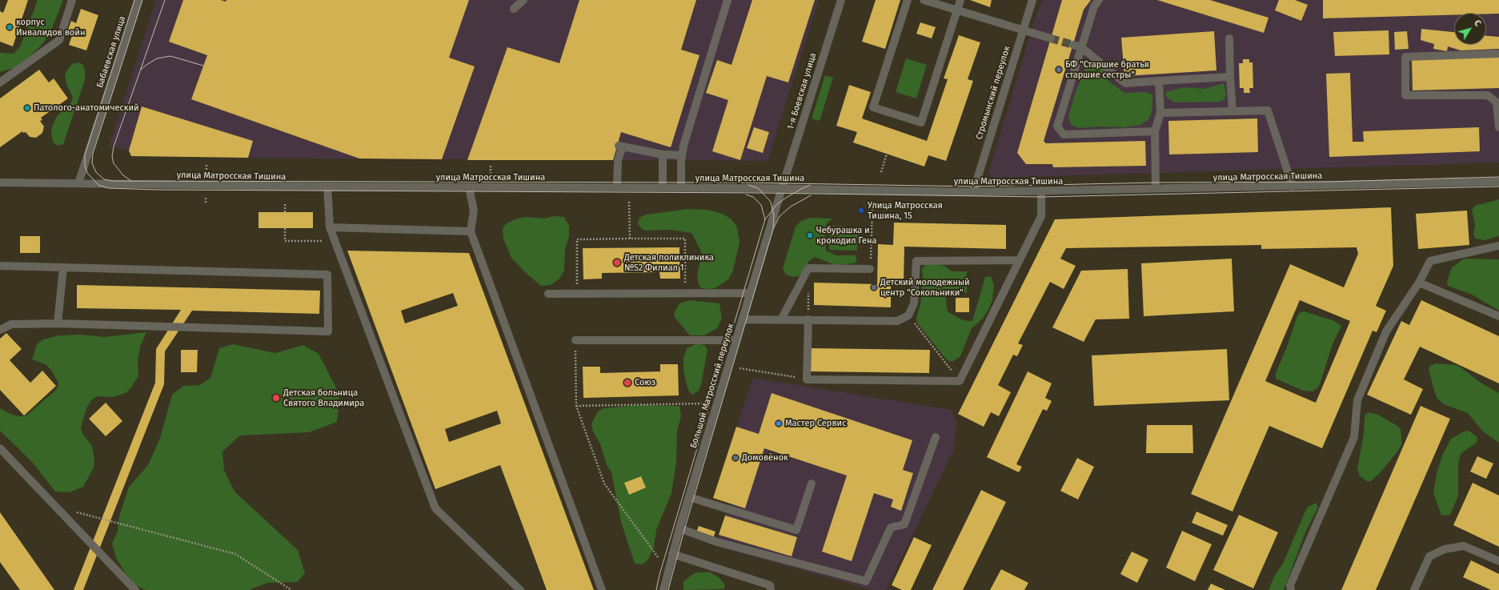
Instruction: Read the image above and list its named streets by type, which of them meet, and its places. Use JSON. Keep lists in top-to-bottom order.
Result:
{
  "streets": {
    "street": [
      "Бабаевская улица",
      "1-я Боевская улица",
      "Стромынский переулок",
      "улица Матросская Тишина",
      "Большой Матросский переулок"
    ]
  },
  "crossings": [
    ["Бабаевская улица", "улица Матросская Тишина"],
    ["1-я Боевская улица", "улица Матросская Тишина"],
    ["1-я Боевская улица", "Большой Матросский переулок"],
    ["Стромынский переулок", "улица Матросская Тишина"],
    ["улица Матросская Тишина", "Большой Матросский переулок"]
  ],
  "places": [
    "корпус Инвалидов войн",
    "БФ \"Старшие братья старшие сестры\"",
    "Патолого-анатомический",
    "Улица Матросская Тишина, 15",
    "Чебурашка и крокодил Гена",
    "Детская поликлиника №52 Филиал 1",
    "Детский молодежный центр \"Сокольники\"",
    "Союз",
    "Детская больница Святого Владимира",
    "Мастер Сервис",
    "Домовёнок"
  ],
  "north": "top right"
}
